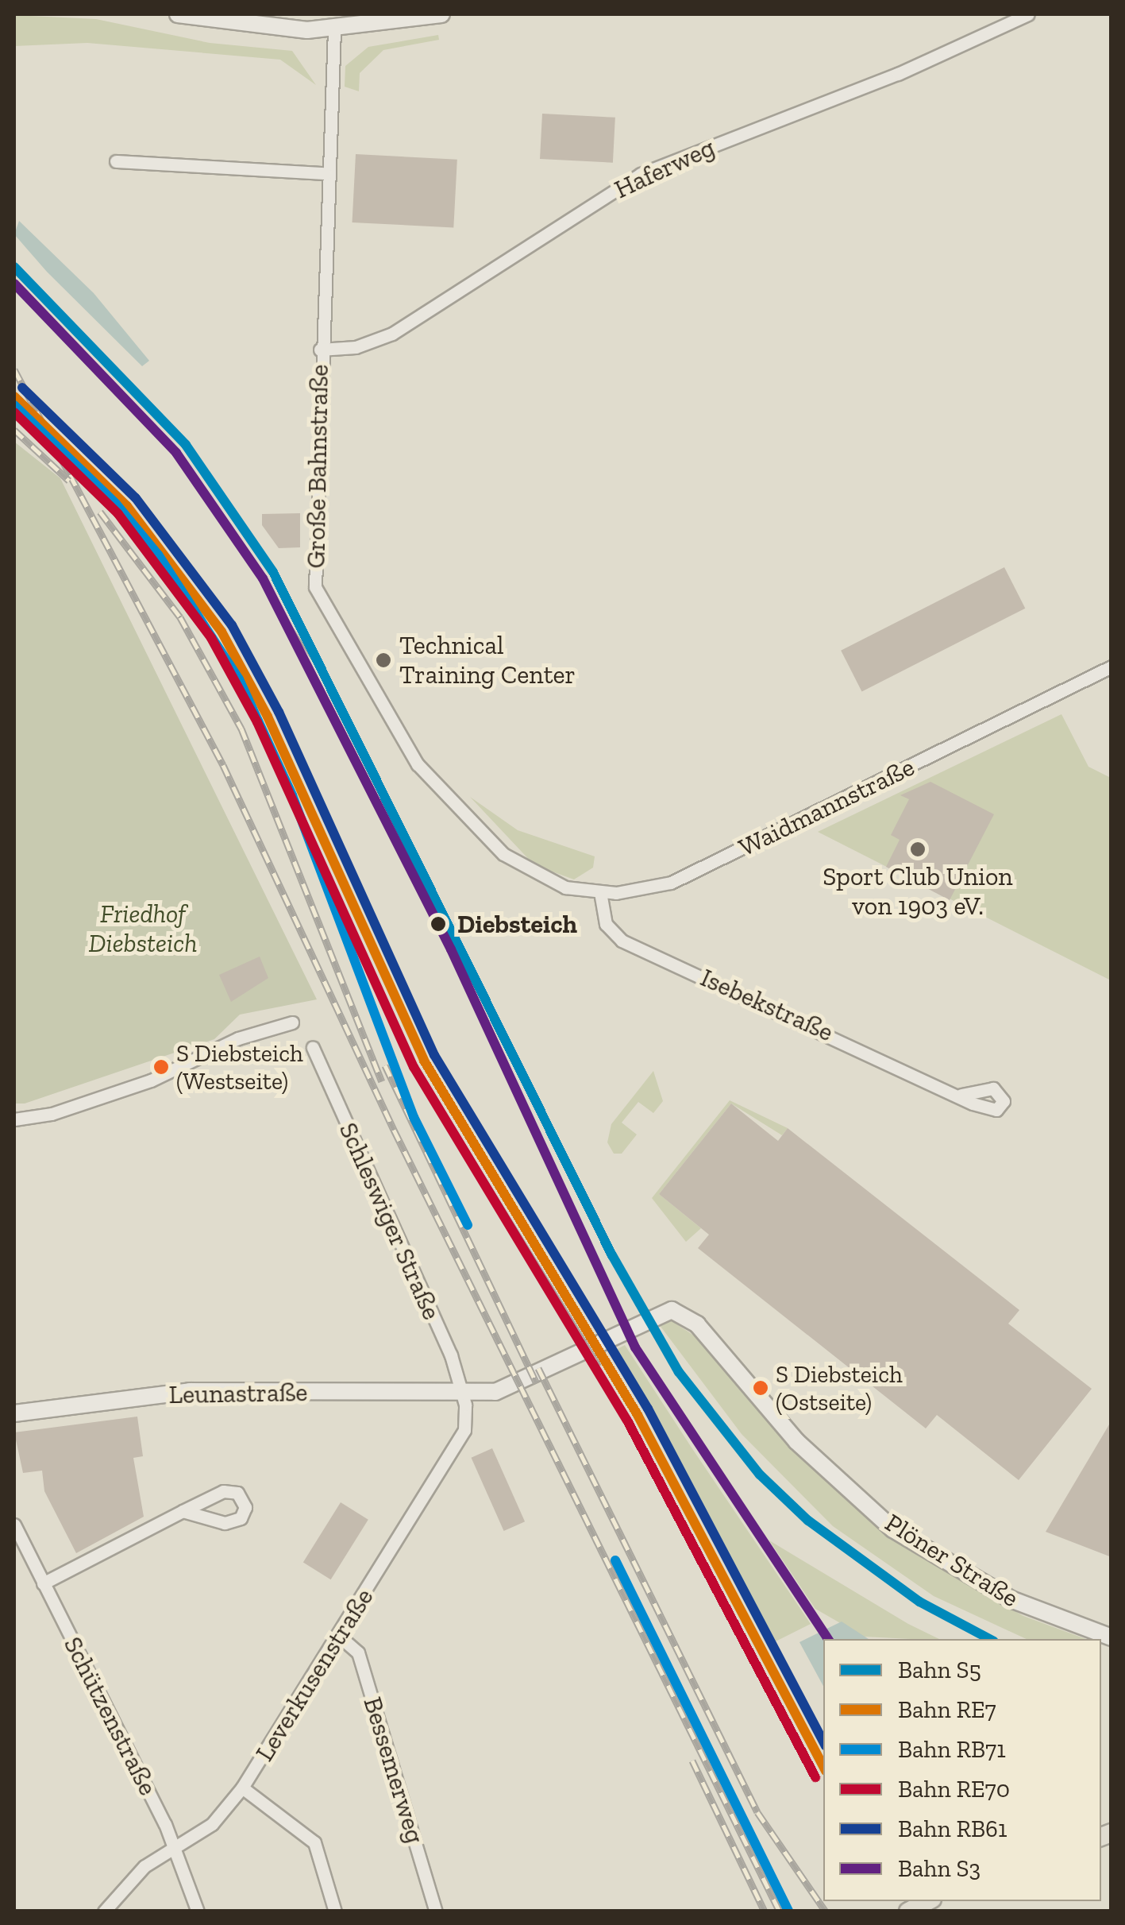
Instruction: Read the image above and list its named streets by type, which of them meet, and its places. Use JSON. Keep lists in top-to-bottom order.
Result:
{
  "streets": {
    "street": [
      "Haferweg",
      "Große Bahnstraße",
      "Waidmannstraße",
      "Isebekstraße",
      "Schleswiger Straße",
      "Leunastraße",
      "Plöner Straße",
      "Leverkusenstraße",
      "Schützenstraße",
      "Bessemerweg"
    ]
  },
  "crossings": [
    ["Haferweg", "Große Bahnstraße"],
    ["Große Bahnstraße", "Waidmannstraße"],
    ["Waidmannstraße", "Isebekstraße"],
    ["Schleswiger Straße", "Leunastraße"],
    ["Schleswiger Straße", "Plöner Straße"],
    ["Schleswiger Straße", "Leverkusenstraße"],
    ["Leunastraße", "Plöner Straße"],
    ["Leunastraße", "Leverkusenstraße"],
    ["Plöner Straße", "Leverkusenstraße"],
    ["Leverkusenstraße", "Schützenstraße"],
    ["Leverkusenstraße", "Bessemerweg"]
  ],
  "parks": ["Friedhof Diebsteich"],
  "places": [
    "Technical Training Center",
    "Sport Club Union von 1903 eV.",
    "Diebsteich",
    "S Diebsteich (Westseite)",
    "S Diebsteich (Ostseite)"
  ],
  "lines": [
    "rail line S5",
    "rail line S3",
    "rail line RB61",
    "rail line RE7",
    "rail line RB71",
    "rail line RE70"
  ],
  "legend": [
    "Bahn S5",
    "Bahn RE7",
    "Bahn RB71",
    "Bahn RE70",
    "Bahn RB61",
    "Bahn S3"
  ]
}
